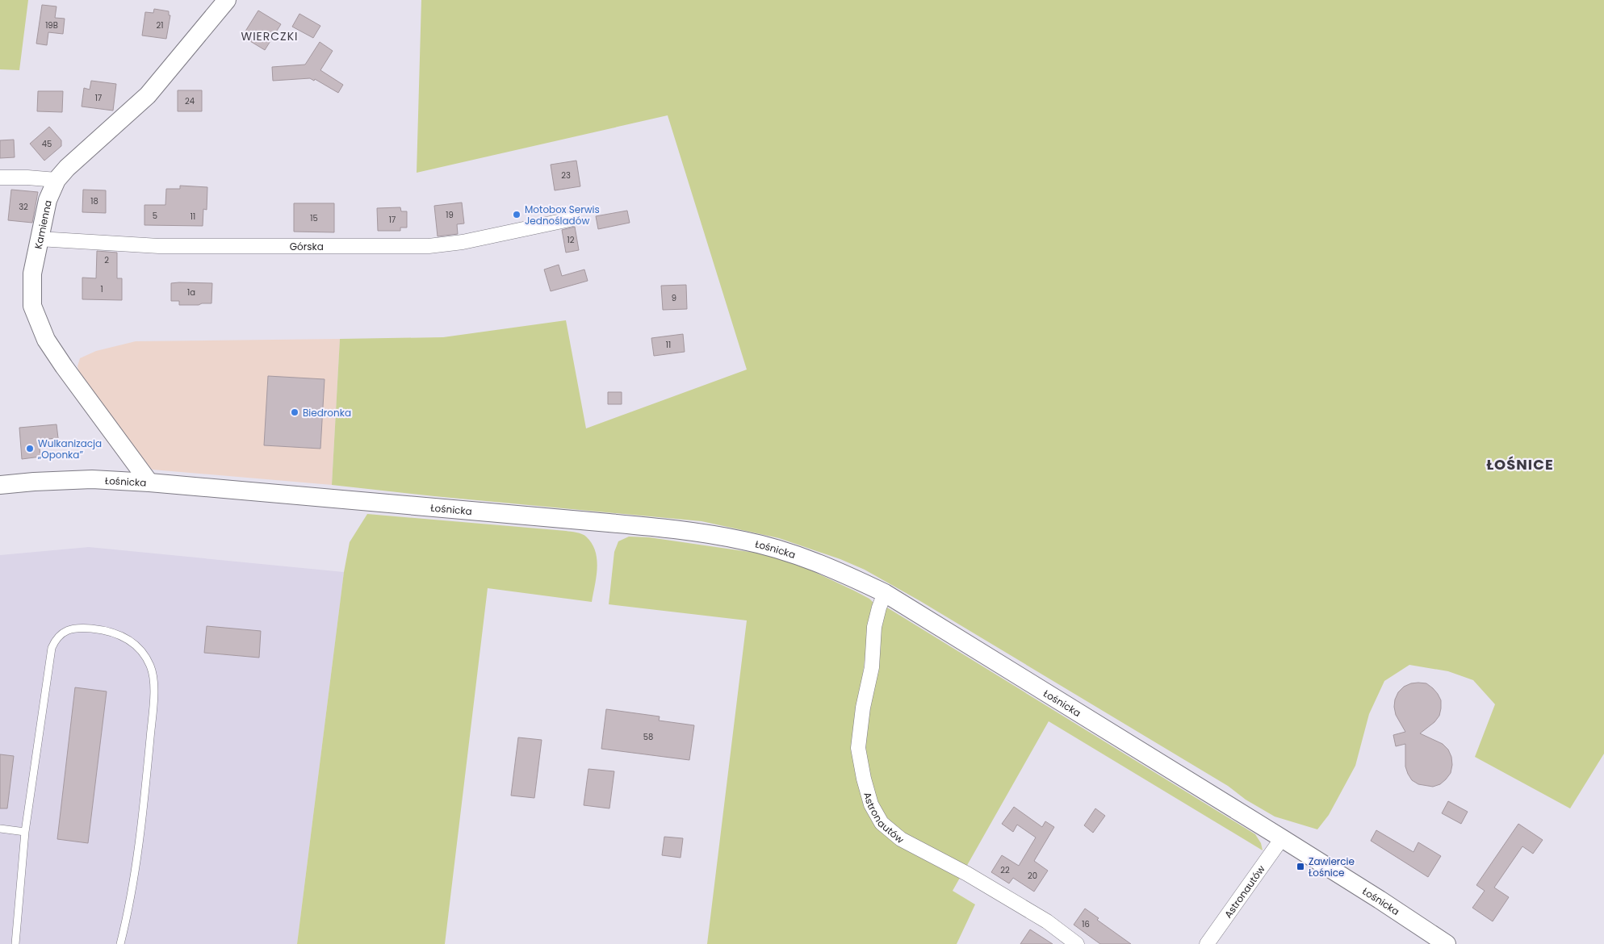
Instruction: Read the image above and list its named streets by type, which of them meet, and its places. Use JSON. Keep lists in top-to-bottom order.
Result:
{
  "streets": {
    "street": [
      "Kamienna",
      "Górska",
      "Łośnicka",
      "Astronautów"
    ]
  },
  "crossings": [
    ["Kamienna", "Górska"],
    ["Kamienna", "Łośnicka"],
    ["Łośnicka", "Astronautów"]
  ],
  "districts": ["WIERCZKI", "ŁOŚNICE"],
  "places": {
    "other": ["Motobox Serwis Jednośladów", "Biedronka", "Wulkanizacja „Oponka”"],
    "transit": ["Zawiercie Łośnice"]
  },
  "house_numbers": [
    "19B",
    "21",
    "17",
    "24",
    "45",
    "23",
    "18",
    "32",
    "19",
    "5",
    "11",
    "15",
    "17",
    "12",
    "2",
    "1",
    "1a",
    "9",
    "11",
    "58",
    "22",
    "20",
    "16"
  ]
}
